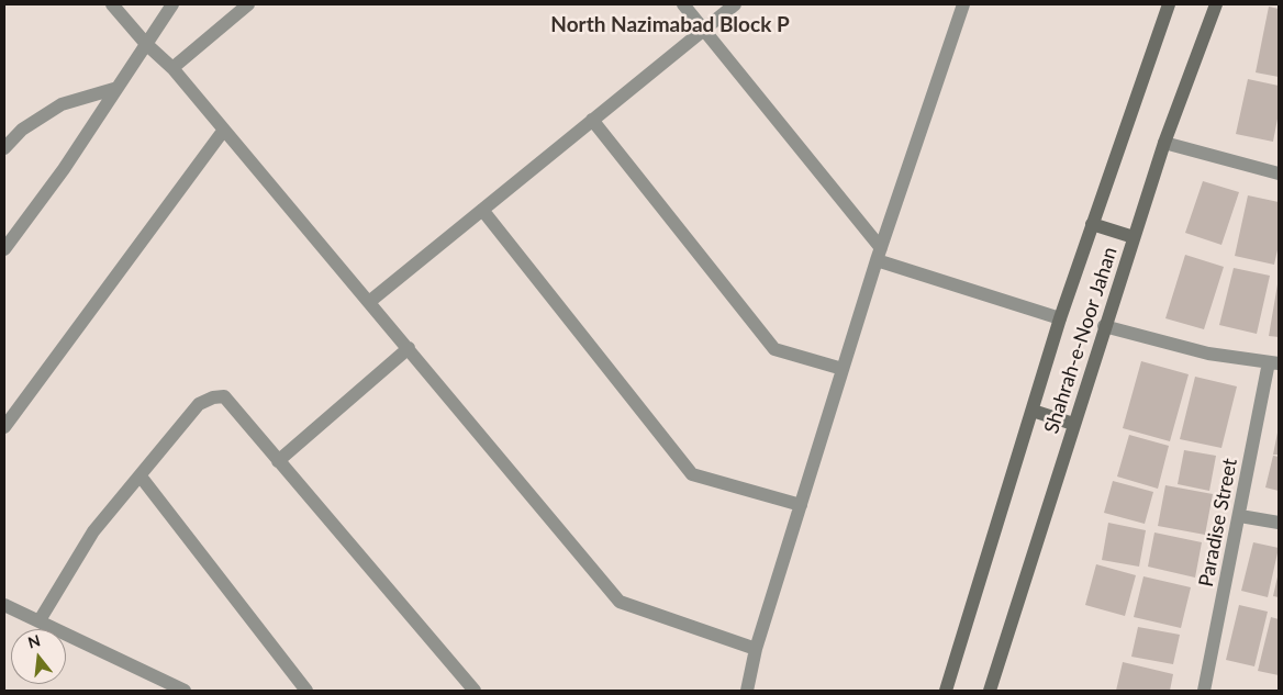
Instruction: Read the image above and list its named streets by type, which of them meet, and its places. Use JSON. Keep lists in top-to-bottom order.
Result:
{
  "streets": {
    "main road": ["Shahrah-e-Noor Jahan"],
    "street": ["Paradise Street"]
  },
  "districts": ["North Nazimabad Block P"],
  "north": "top"
}
